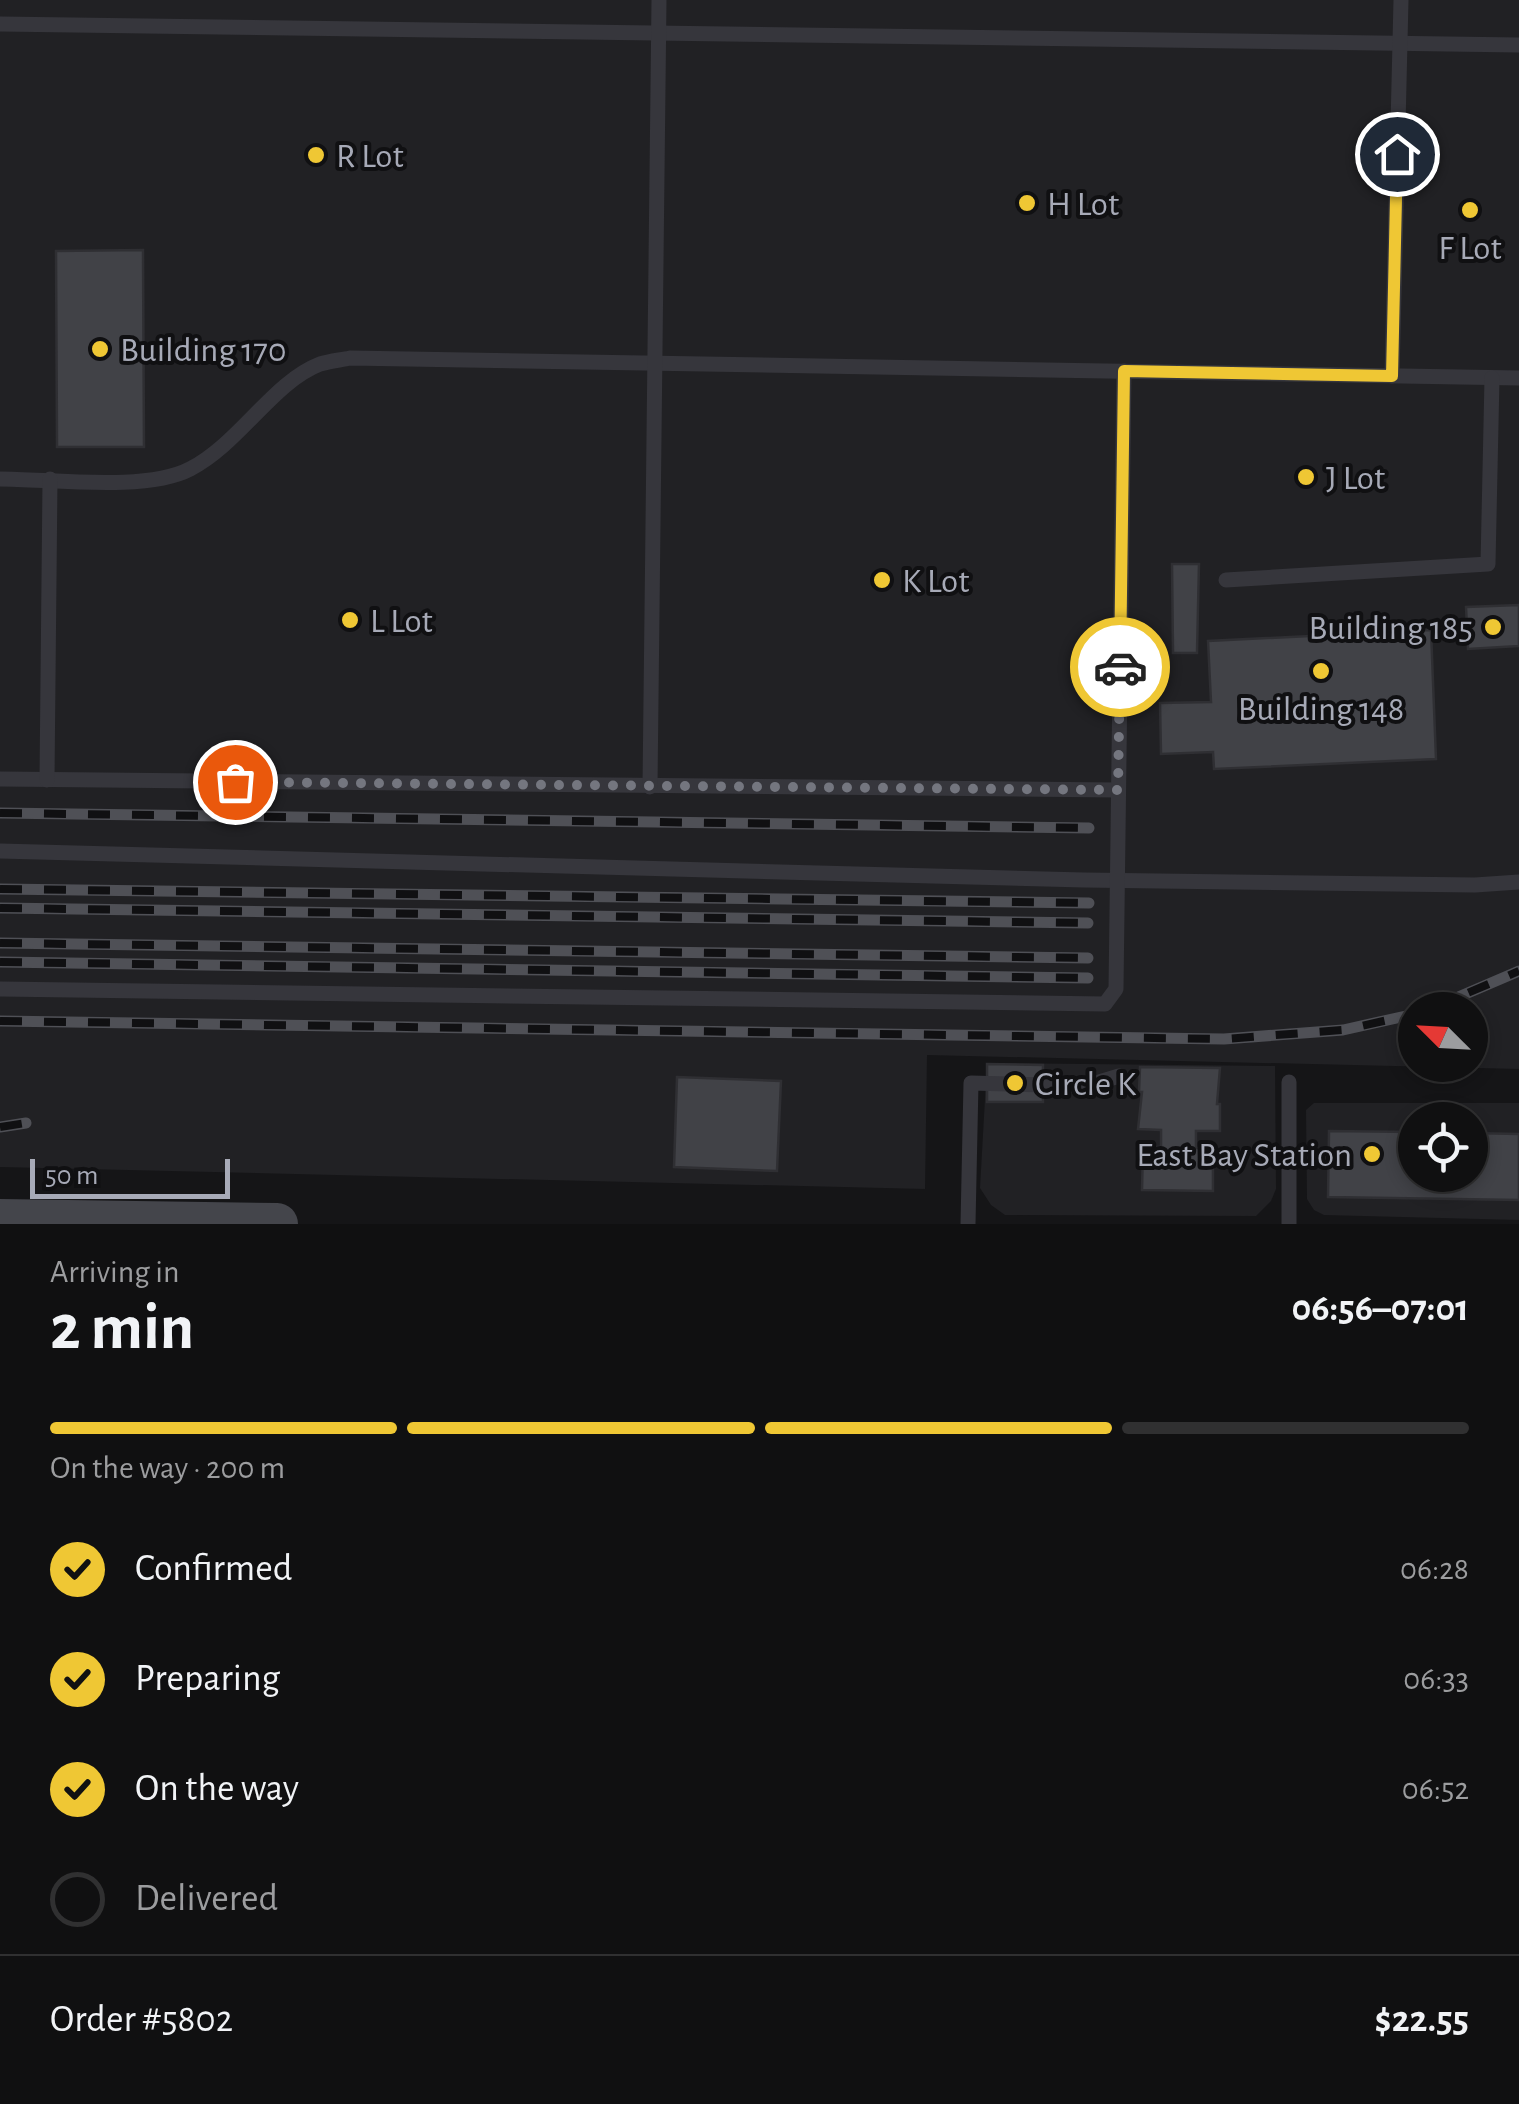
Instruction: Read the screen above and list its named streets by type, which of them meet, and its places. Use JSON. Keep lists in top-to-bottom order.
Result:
{
  "places": [
    "R Lot",
    "H Lot",
    "F Lot",
    "Building 170",
    "J Lot",
    "K Lot",
    "L Lot",
    "Building 185",
    "Building 148",
    "Circle K",
    "East Bay Station"
  ],
  "scale_bar": "50 m",
  "north": "top left",
  "page": {
    "scale": "50 m",
    "heading": ["2 min", "Arriving in", "06:56–07:01"],
    "panel": ["Order #5802", "$22.55"],
    "bar": "On the way · 200 m",
    "list": [
      ["Confirmed", "06:28"],
      ["Preparing", "06:33"],
      ["On the way", "06:52"],
      "Delivered"
    ]
  }
}
